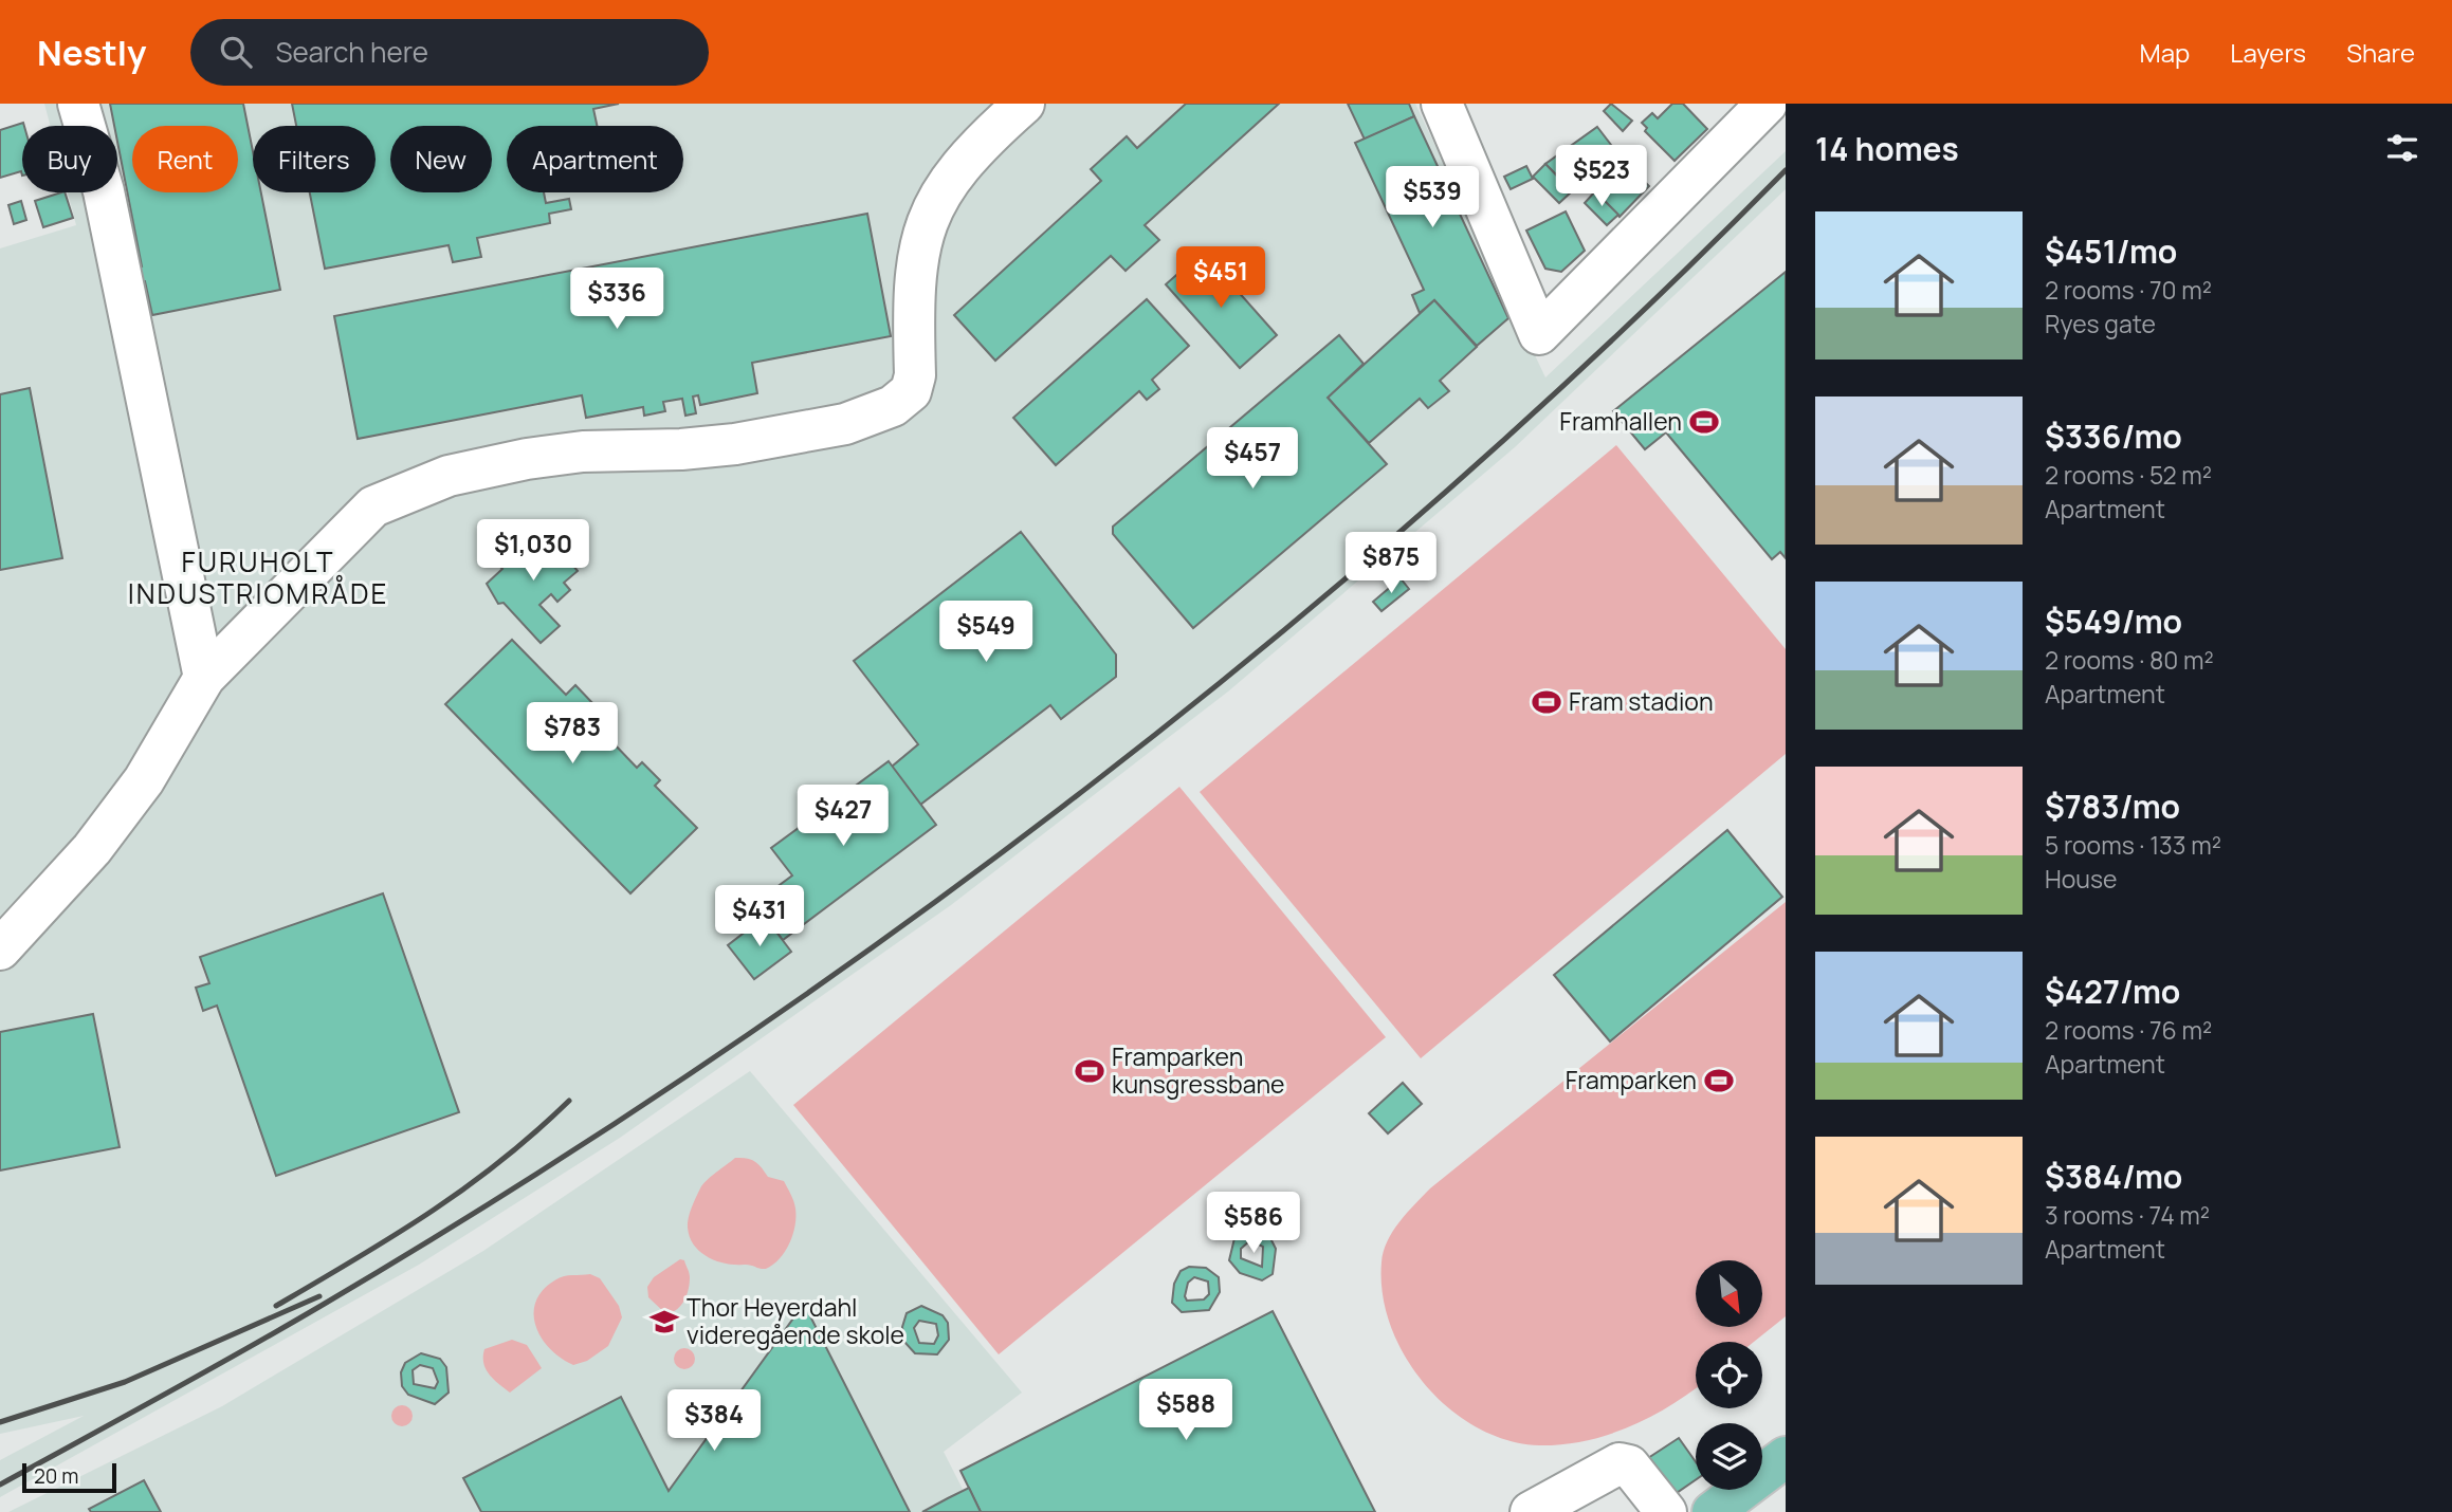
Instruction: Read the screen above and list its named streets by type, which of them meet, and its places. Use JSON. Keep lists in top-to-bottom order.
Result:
{
  "districts": ["FURUHOLT INDUSTRIOMRÅDE"],
  "places": {
    "sports": [
      "Framhallen",
      "Fram stadion",
      "Framparken kunsgressbane",
      "Framparken"
    ],
    "school or university": ["Thor Heyerdahl videregående skole"]
  },
  "scale_bar": "20 m",
  "north": "bottom right",
  "page": {
    "header": "Nestly",
    "search": "Search here",
    "nav": ["Map", "Layers", "Share"],
    "heading": "14 homes",
    "chip": [
      "Buy",
      "Rent",
      "Filters",
      "New",
      "Apartment"
    ],
    "price": [
      "$523",
      "$539",
      "$451",
      "$336",
      "$457",
      "$1,030",
      "$875",
      "$549",
      "$783",
      "$427",
      "$431",
      "$586",
      "$588",
      "$384"
    ],
    "list": [
      {
        "name": "$451/mo",
        "note": "2 rooms · 70 m² · Ryes gate"
      },
      {
        "name": "$336/mo",
        "note": "2 rooms · 52 m² · Apartment"
      },
      {
        "name": "$549/mo",
        "note": "2 rooms · 80 m² · Apartment"
      },
      {
        "name": "$783/mo",
        "note": "5 rooms · 133 m² · House"
      },
      {
        "name": "$427/mo",
        "note": "2 rooms · 76 m² · Apartment"
      },
      {
        "name": "$384/mo",
        "note": "3 rooms · 74 m² · Apartment"
      }
    ],
    "scale": "20 m"
  }
}
